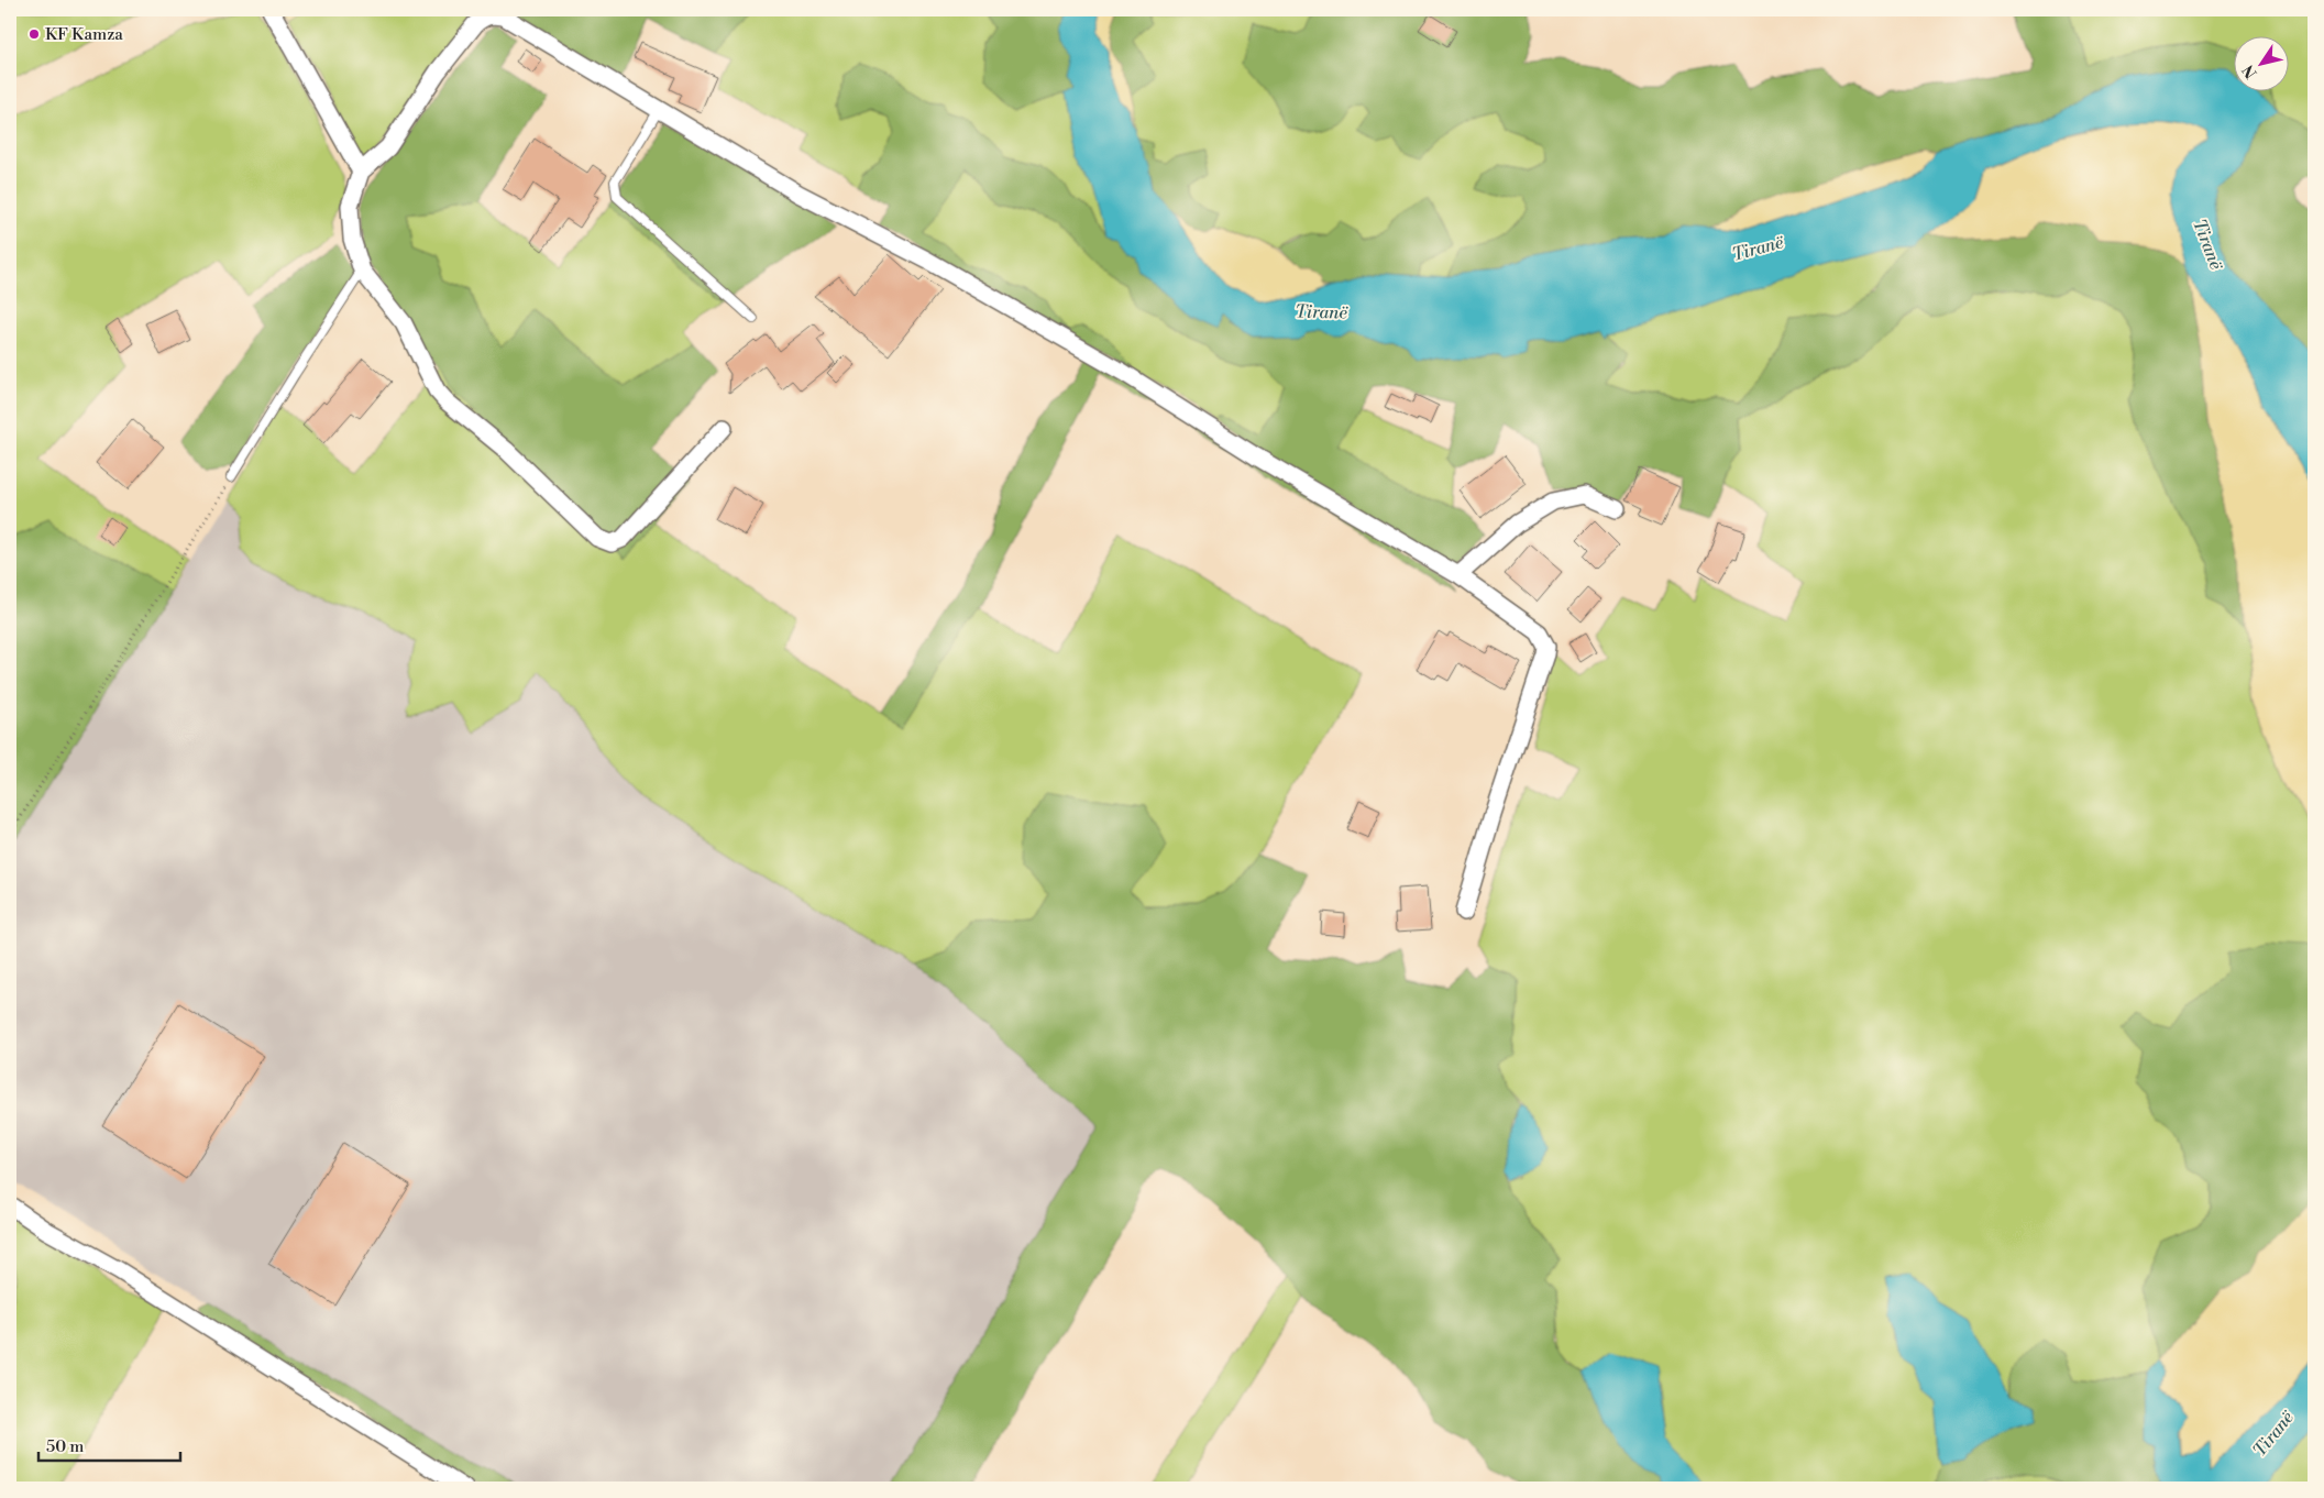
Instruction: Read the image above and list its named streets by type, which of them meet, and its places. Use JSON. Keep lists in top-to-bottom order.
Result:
{
  "water": ["Tiranë"],
  "places": ["KF Kamza"],
  "scale_bar": "50 m",
  "north": "bottom left"
}
